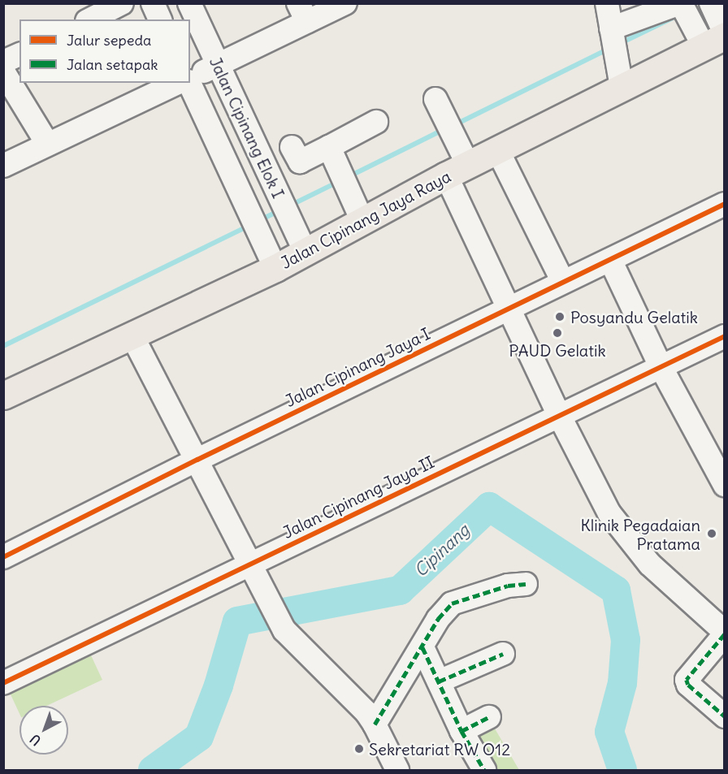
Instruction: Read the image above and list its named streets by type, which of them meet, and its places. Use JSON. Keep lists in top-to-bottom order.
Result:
{
  "streets": {
    "main road": ["Jalan Cipinang Jaya Raya"],
    "street": ["Jalan Cipinang Elok I", "Jalan Cipinang Jaya I", "Jalan Cipinang Jaya II"]
  },
  "crossings": [
    ["Jalan Cipinang Elok I", "Jalan Cipinang Jaya Raya"]
  ],
  "water": ["Cipinang"],
  "places": [
    "Posyandu Gelatik",
    "PAUD Gelatik",
    "Klinik Pegadaian Pratama",
    "Sekretariat RW O12"
  ],
  "legend": ["Jalur sepeda", "Jalan setapak"],
  "north": "bottom left"
}
